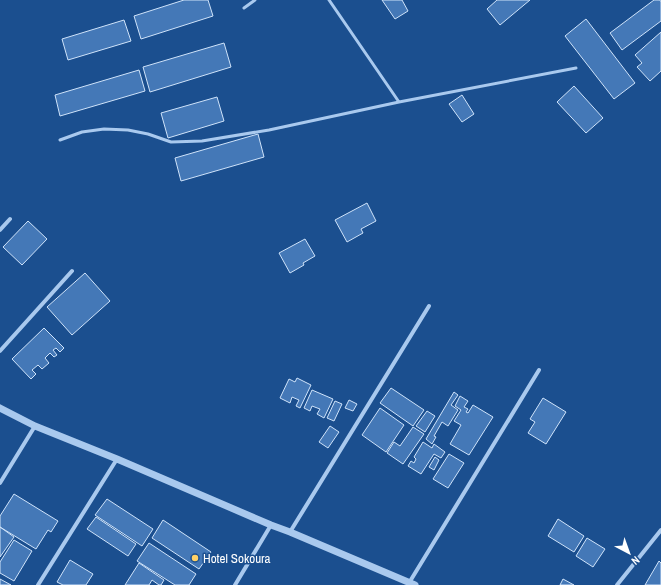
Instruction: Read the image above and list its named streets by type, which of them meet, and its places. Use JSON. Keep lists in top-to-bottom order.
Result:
{
  "places": ["Hotel Sokoura"],
  "north": "bottom right"
}
